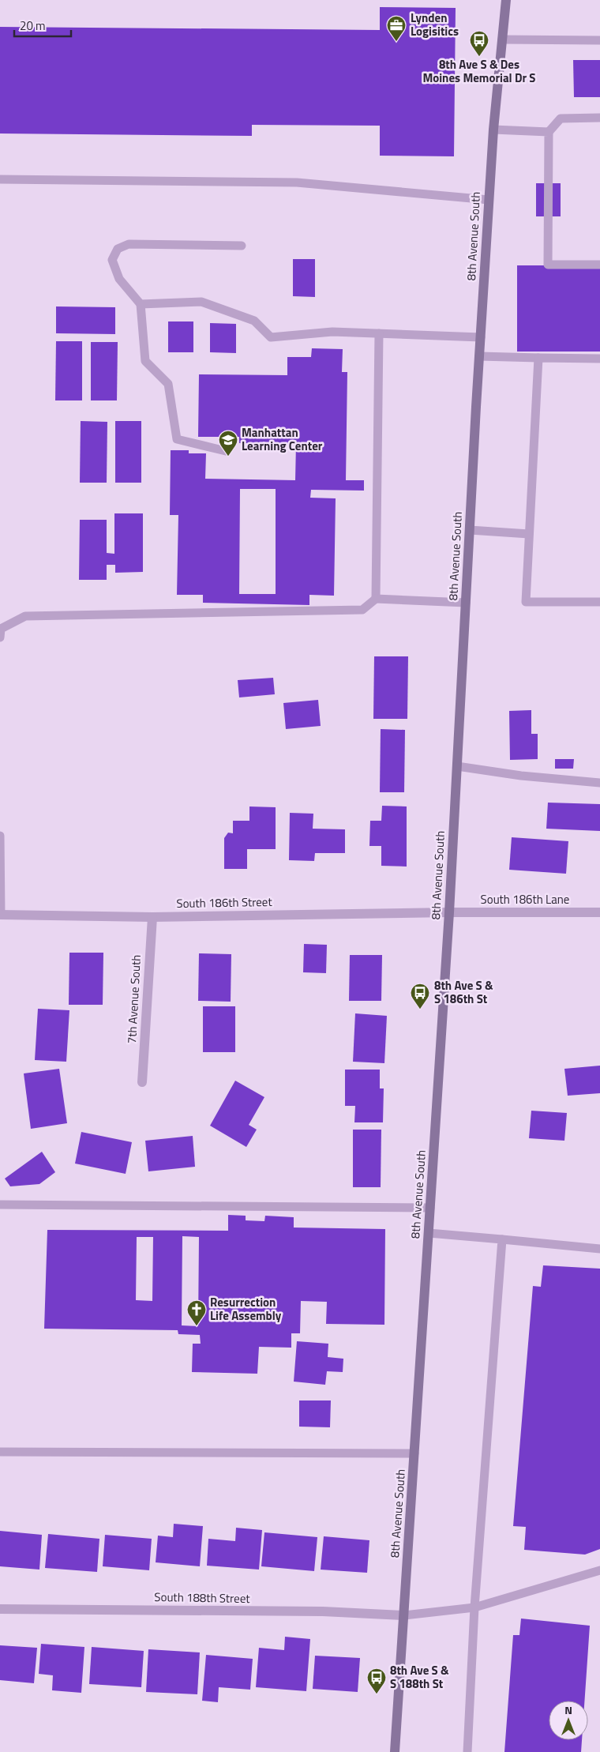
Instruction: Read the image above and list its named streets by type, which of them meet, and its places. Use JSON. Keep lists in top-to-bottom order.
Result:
{
  "streets": {
    "street": [
      "8th Avenue South",
      "South 186th Lane",
      "South 186th Street",
      "7th Avenue South",
      "South 188th Street"
    ]
  },
  "crossings": [
    ["8th Avenue South", "South 186th Lane"],
    ["8th Avenue South", "South 186th Street"],
    ["8th Avenue South", "South 188th Street"],
    ["South 186th Lane", "South 186th Street"],
    ["South 186th Street", "7th Avenue South"]
  ],
  "places": {
    "office": ["Lynden Logisitics"],
    "bus stop": ["8th Ave S & Des Moines Memorial Dr S", "8th Ave S & S 186th St", "8th Ave S & S 188th St"],
    "school or university": ["Manhattan Learning Center"],
    "church": ["Resurrection Life Assembly"]
  },
  "scale_bar": "20 m",
  "north": "top"
}
